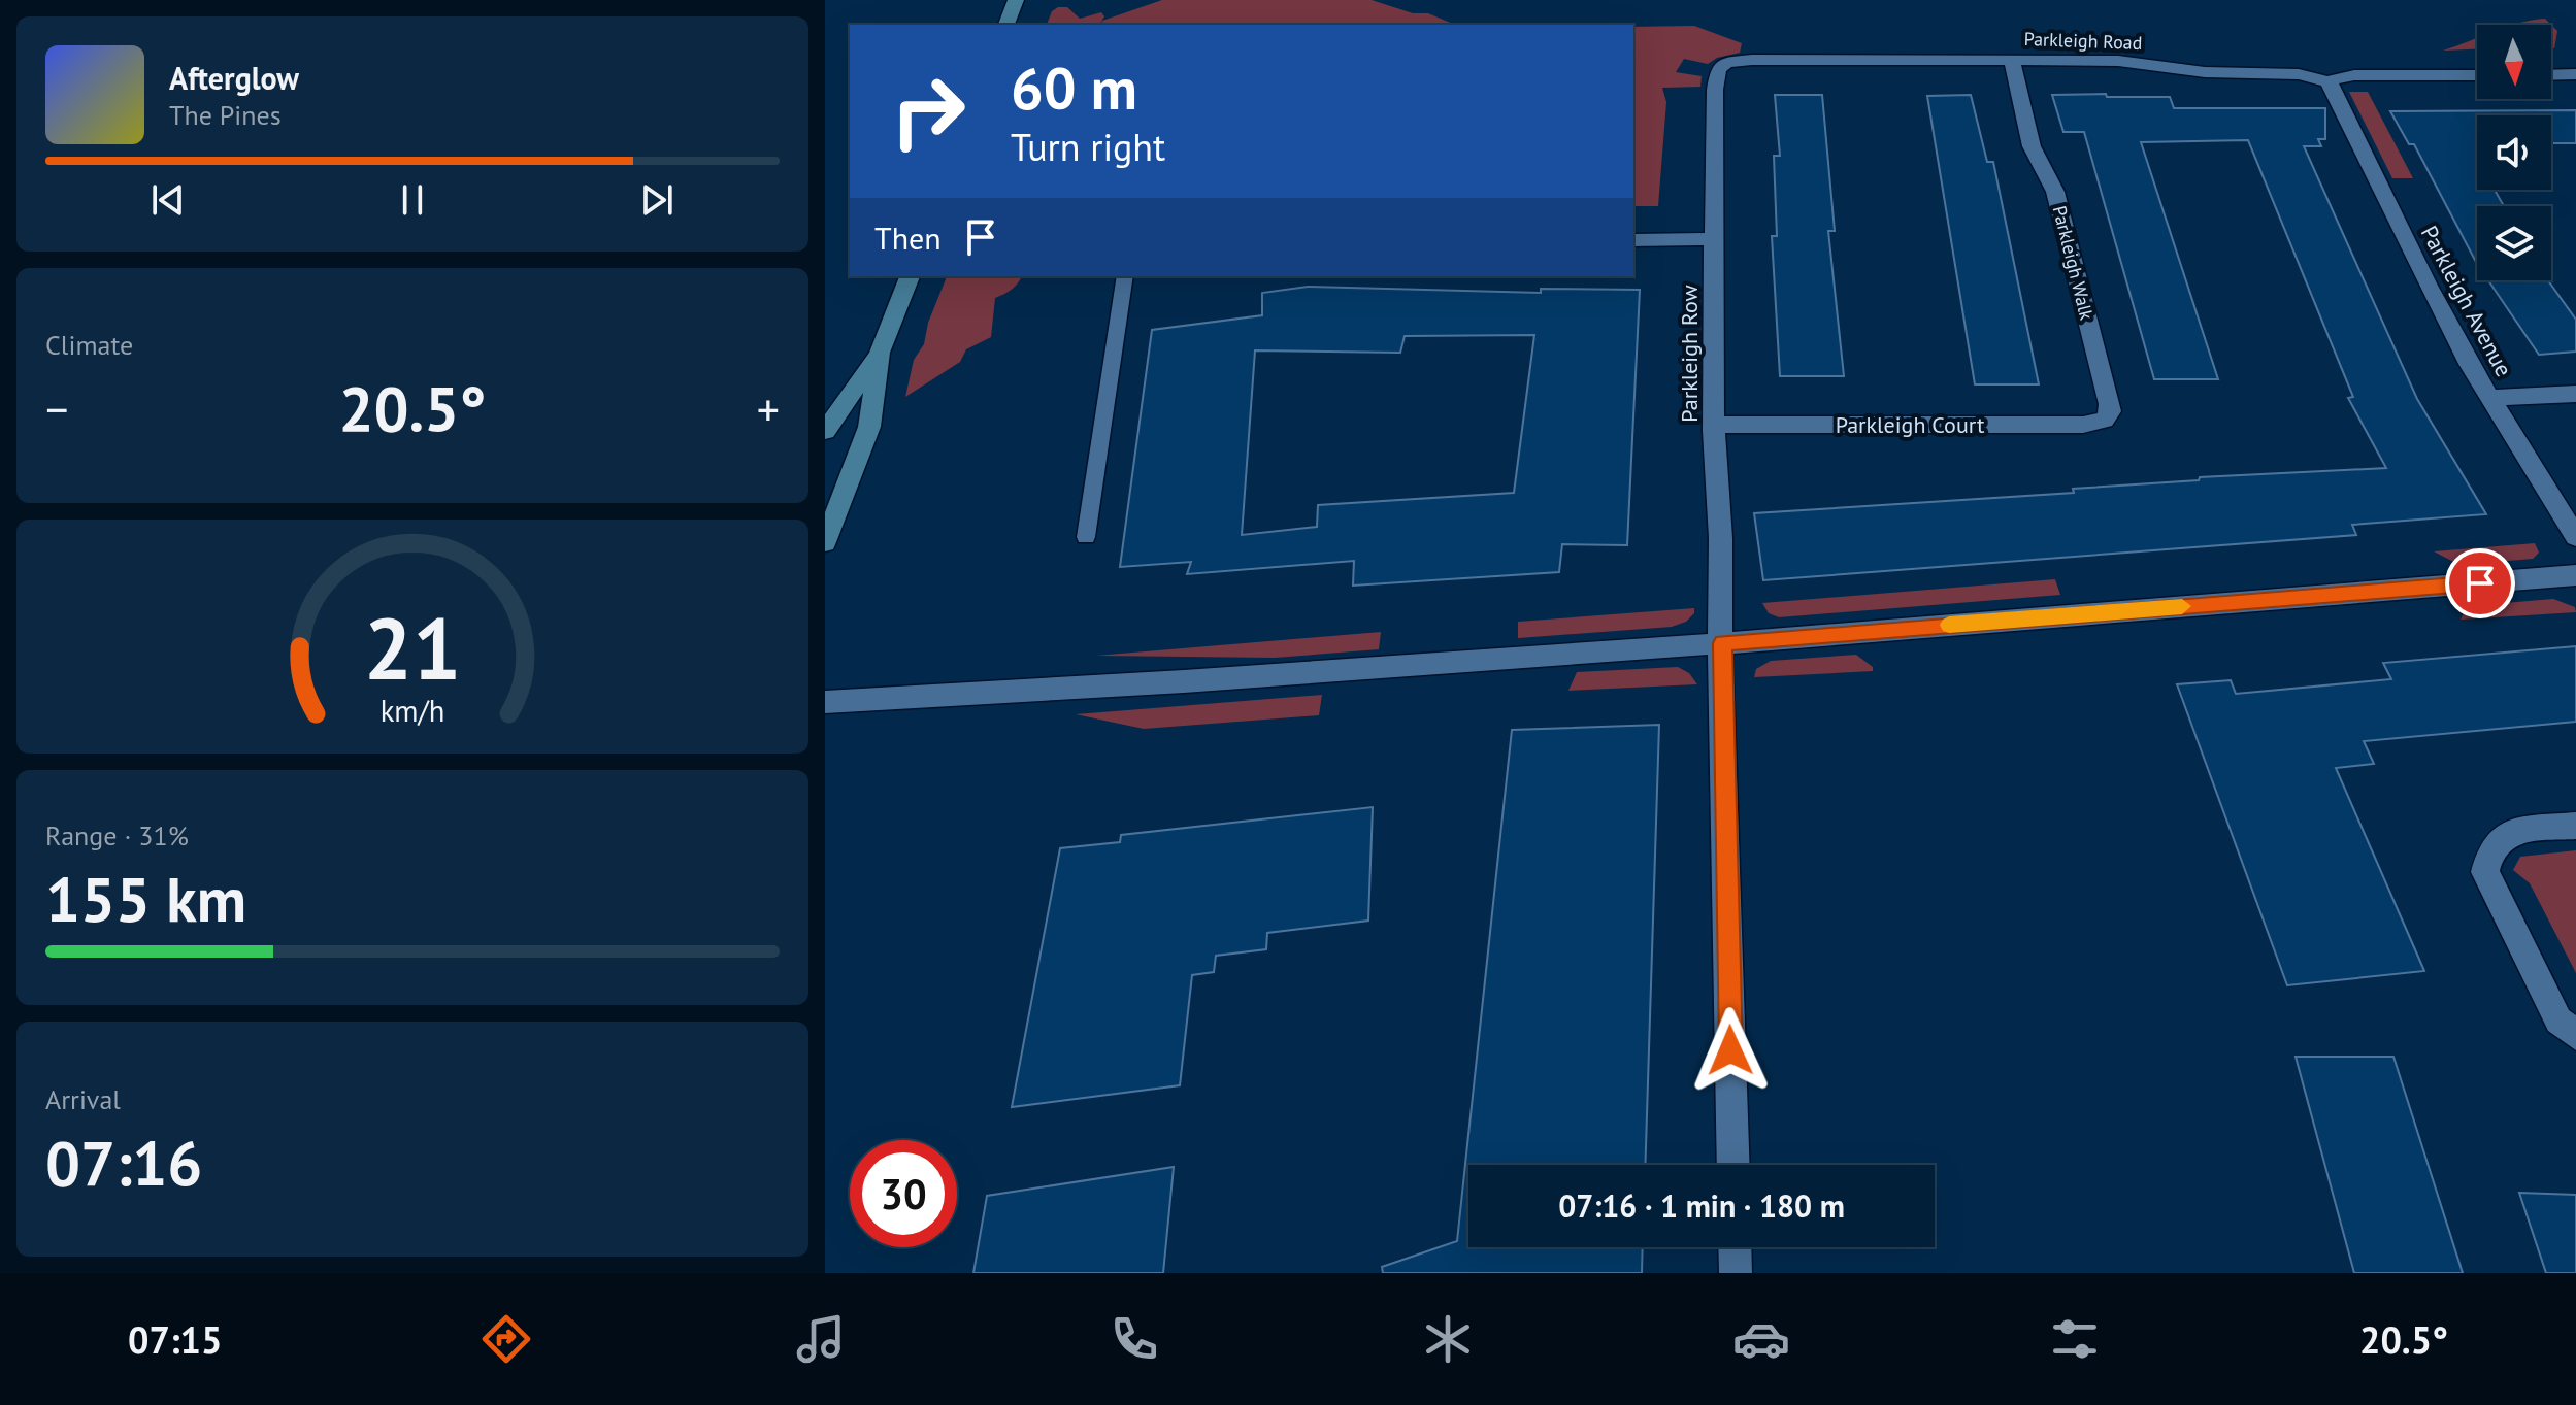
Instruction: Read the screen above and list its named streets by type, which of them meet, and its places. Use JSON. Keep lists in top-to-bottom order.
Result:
{
  "streets": {
    "street": [
      "Parkleigh Road",
      "Parkleigh Walk",
      "Parkleigh Avenue",
      "Parkleigh Row",
      "Parkleigh Court"
    ]
  },
  "crossings": [
    ["Parkleigh Road", "Parkleigh Walk"],
    ["Parkleigh Road", "Parkleigh Avenue"],
    ["Parkleigh Road", "Parkleigh Row"],
    ["Parkleigh Walk", "Parkleigh Court"],
    ["Parkleigh Row", "Parkleigh Court"]
  ],
  "north": "bottom",
  "page": {
    "turn": ["60 m", "Turn right"],
    "song": ["Afterglow", "The Pines"],
    "then": "Then",
    "tile": [
      "Climate",
      ["Range · 31%", "155 km"],
      ["Arrival", "07:16"]
    ],
    "heat": ["−", "20.5°", "+"],
    "limit": "30",
    "trip": "07:16 · 1 min · 180 m",
    "tabs": ["07:15", "20.5°"],
    "gauge": ["21", "km/h"]
  }
}
